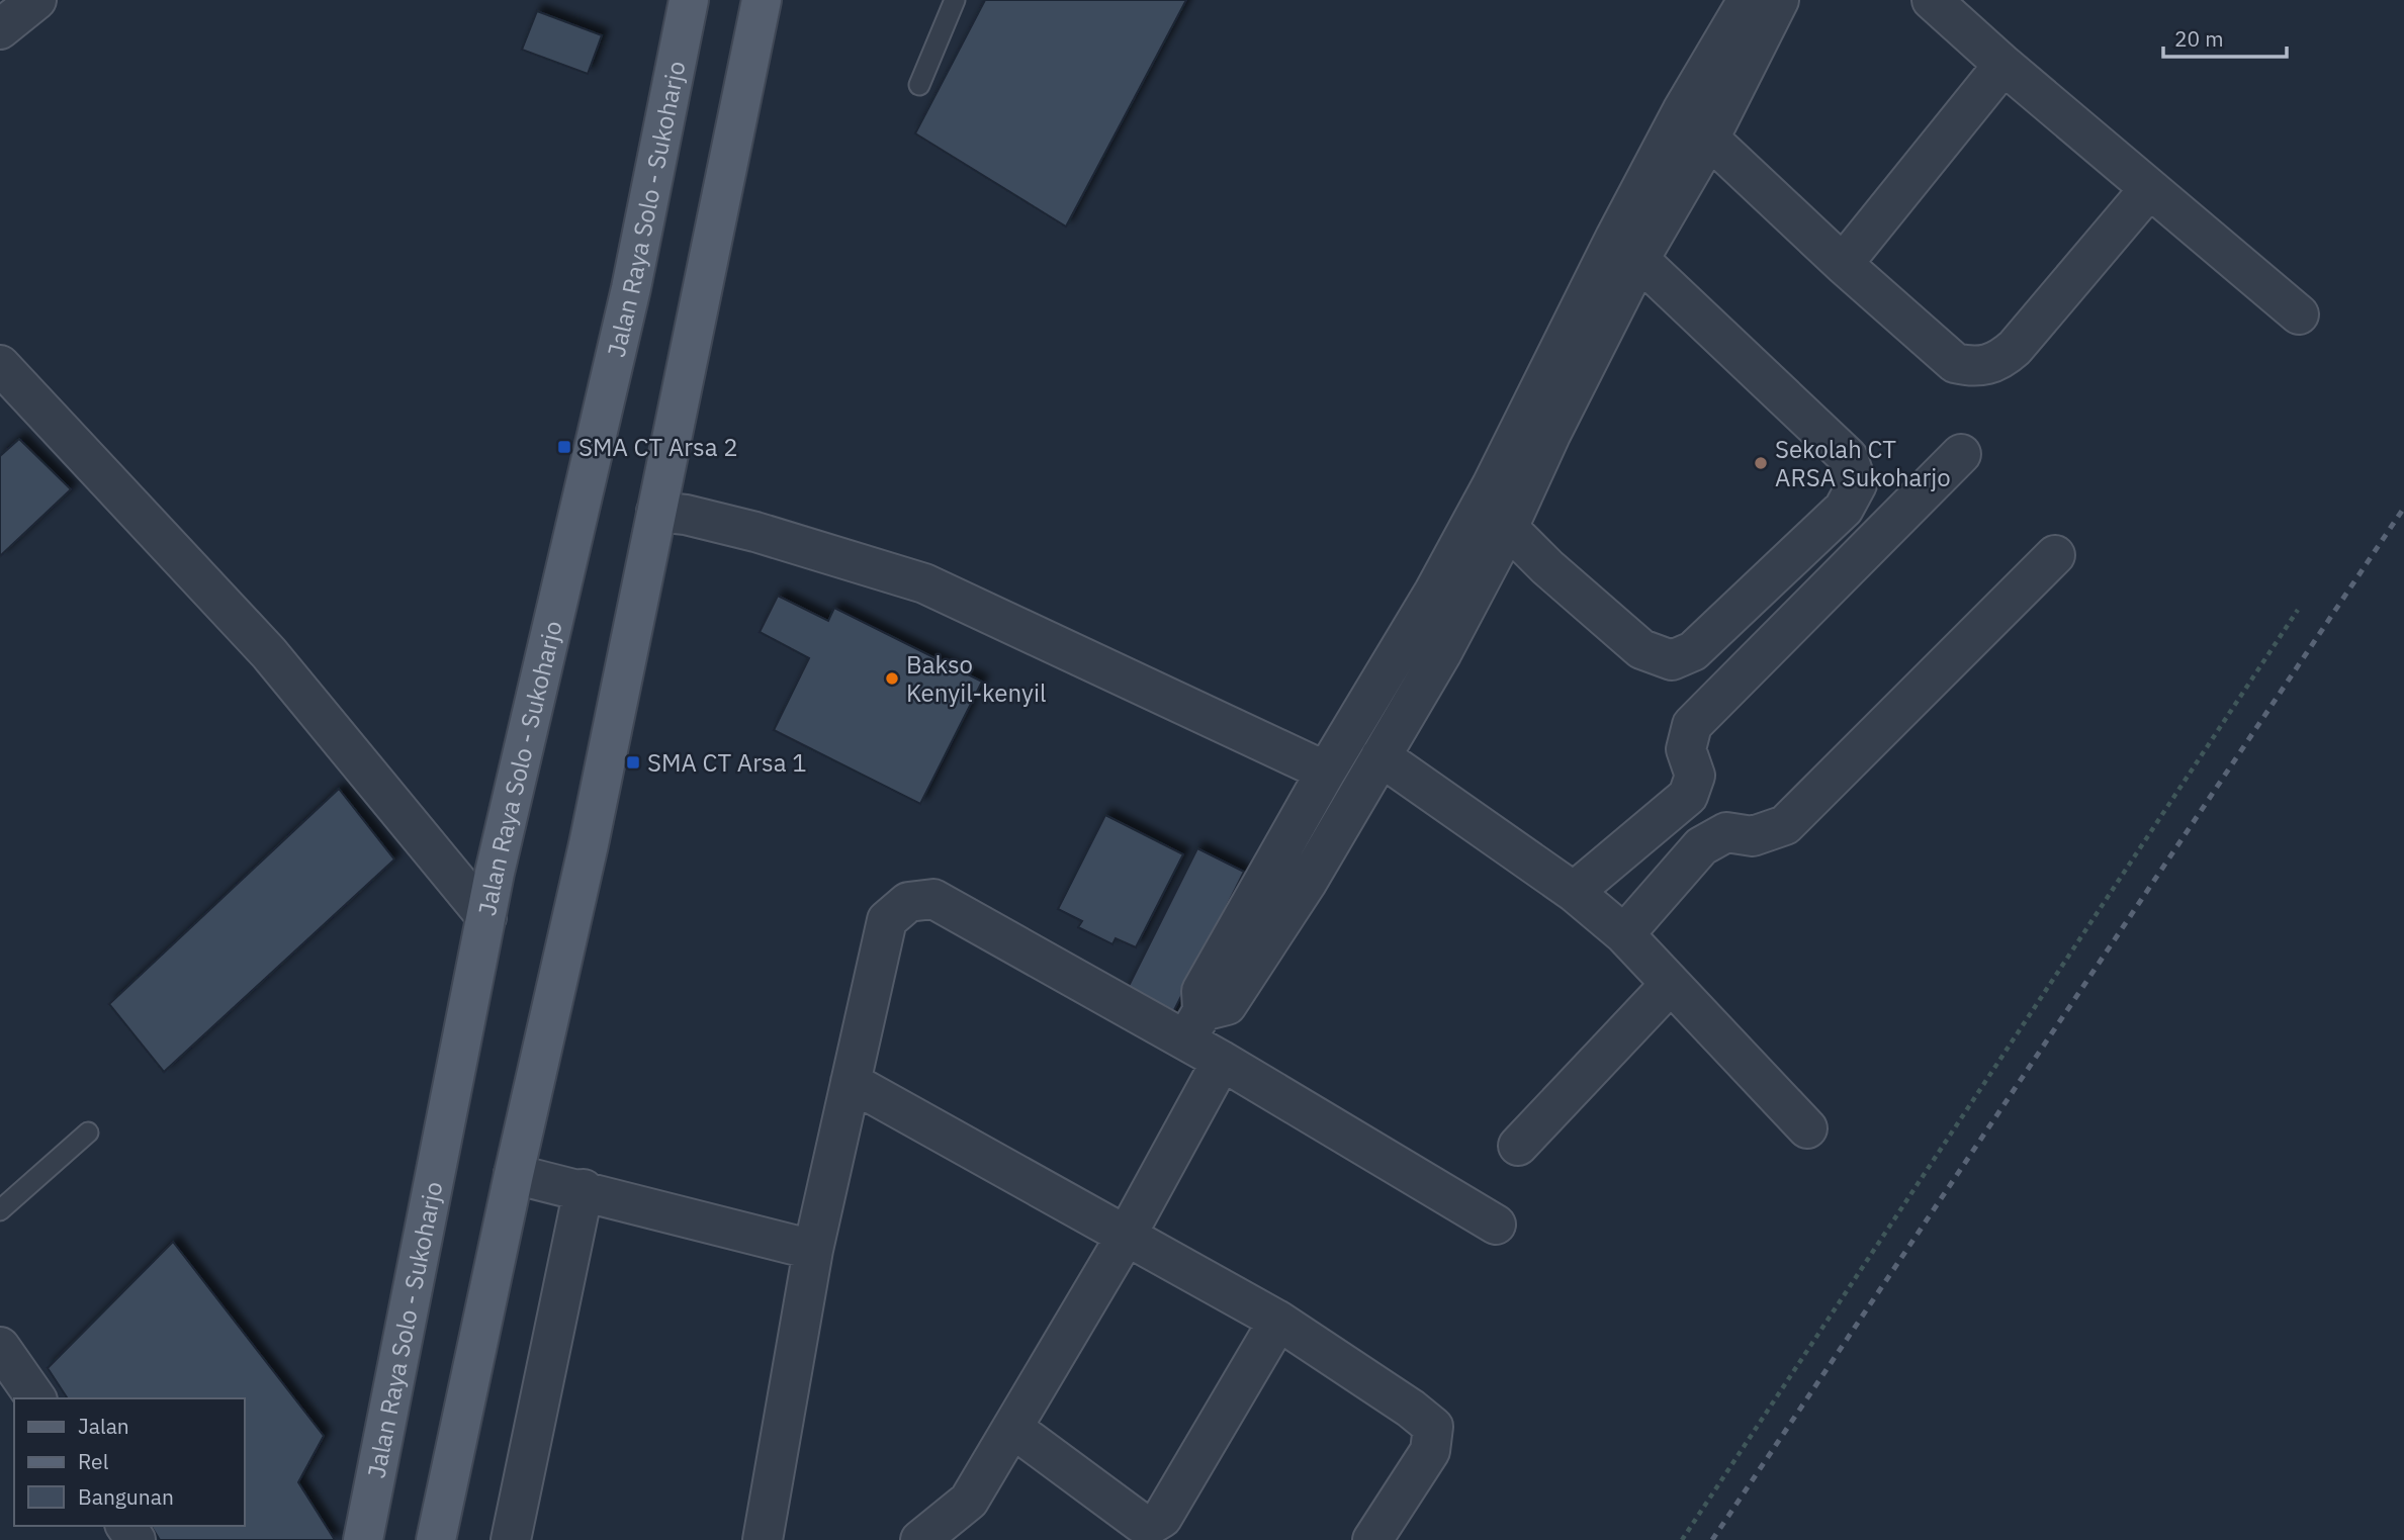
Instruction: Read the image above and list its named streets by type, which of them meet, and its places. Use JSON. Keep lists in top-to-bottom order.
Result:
{
  "streets": {
    "main road": ["Jalan Raya Solo - Sukoharjo"]
  },
  "places": {
    "transit": ["SMA CT Arsa 2", "SMA CT Arsa 1"],
    "other": ["Sekolah CT ARSA Sukoharjo", "Bakso Kenyil-kenyil"]
  },
  "legend": ["Jalan", "Rel", "Bangunan"],
  "scale_bar": "20 m"
}
